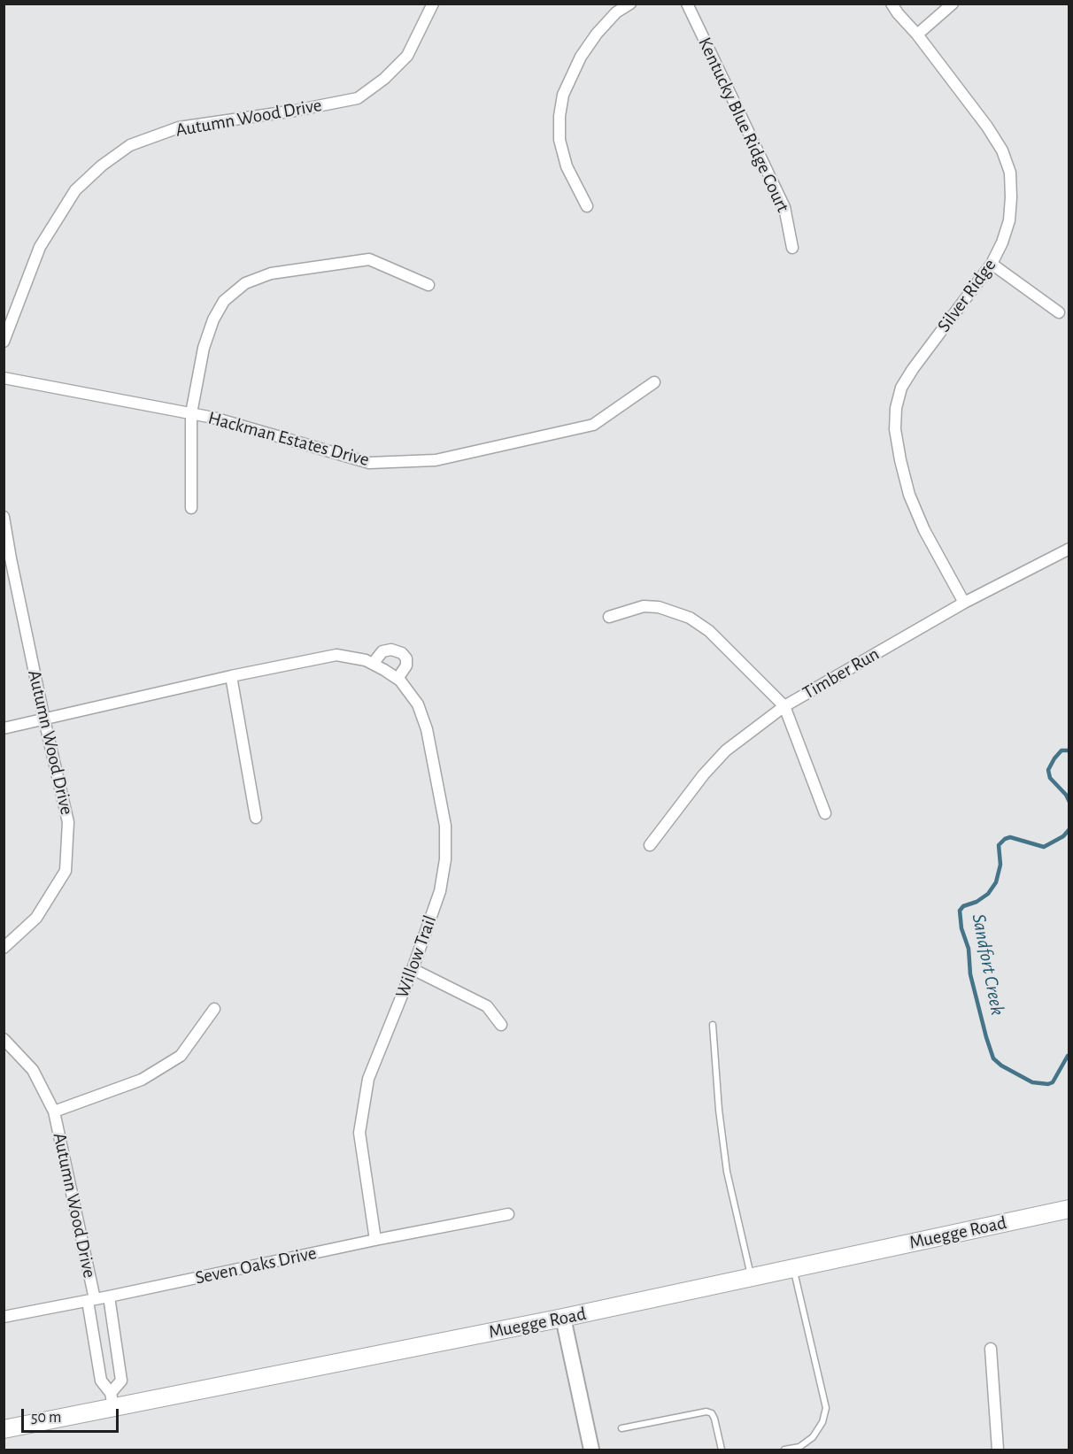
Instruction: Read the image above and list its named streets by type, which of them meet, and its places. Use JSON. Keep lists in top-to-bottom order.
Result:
{
  "streets": {
    "main road": ["Muegge Road"],
    "street": [
      "Autumn Wood Drive",
      "Kentucky Blue Ridge Court",
      "Silver Ridge",
      "Hackman Estates Drive",
      "Timber Run",
      "Willow Trail",
      "Seven Oaks Drive"
    ]
  },
  "crossings": [
    ["Autumn Wood Drive", "Willow Trail"],
    ["Autumn Wood Drive", "Muegge Road"],
    ["Autumn Wood Drive", "Seven Oaks Drive"],
    ["Silver Ridge", "Timber Run"],
    ["Willow Trail", "Seven Oaks Drive"]
  ],
  "water": ["Sandfort Creek"],
  "scale_bar": "50 m"
}
